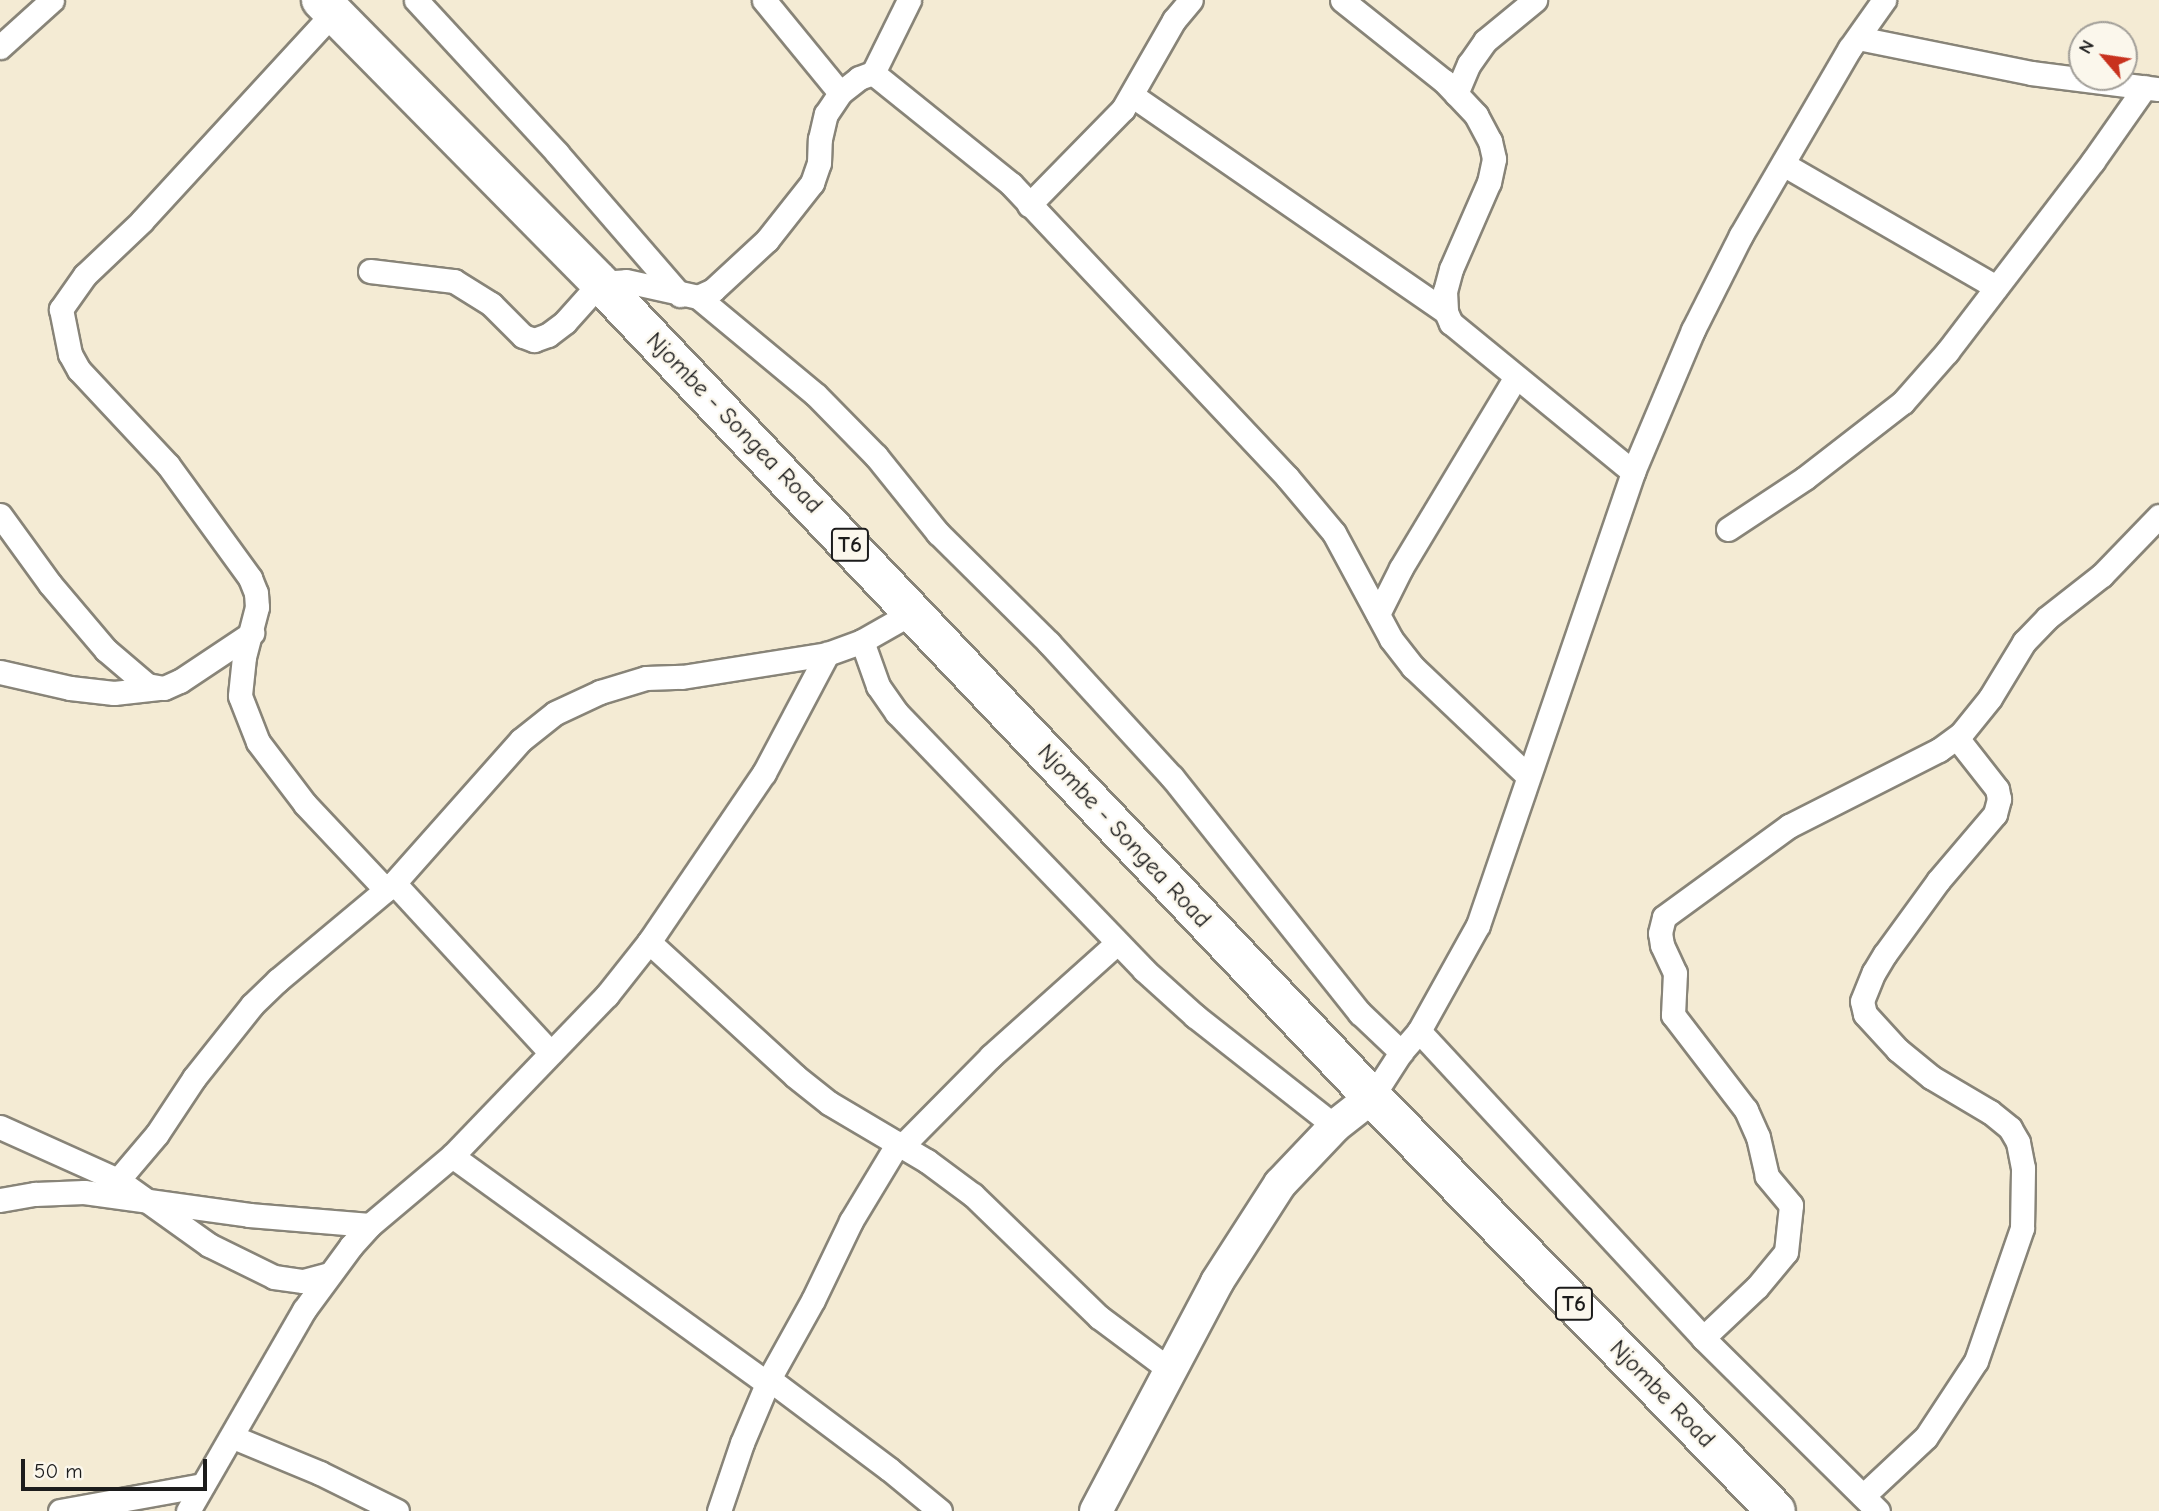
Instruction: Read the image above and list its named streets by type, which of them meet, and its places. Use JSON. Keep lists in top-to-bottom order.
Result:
{
  "streets": {
    "highway": ["Njombe - Songea Road", "T6", "Njombe Road"]
  },
  "crossings": [
    ["Njombe - Songea Road", "Njombe Road"]
  ],
  "scale_bar": "50 m",
  "north": "top left"
}
